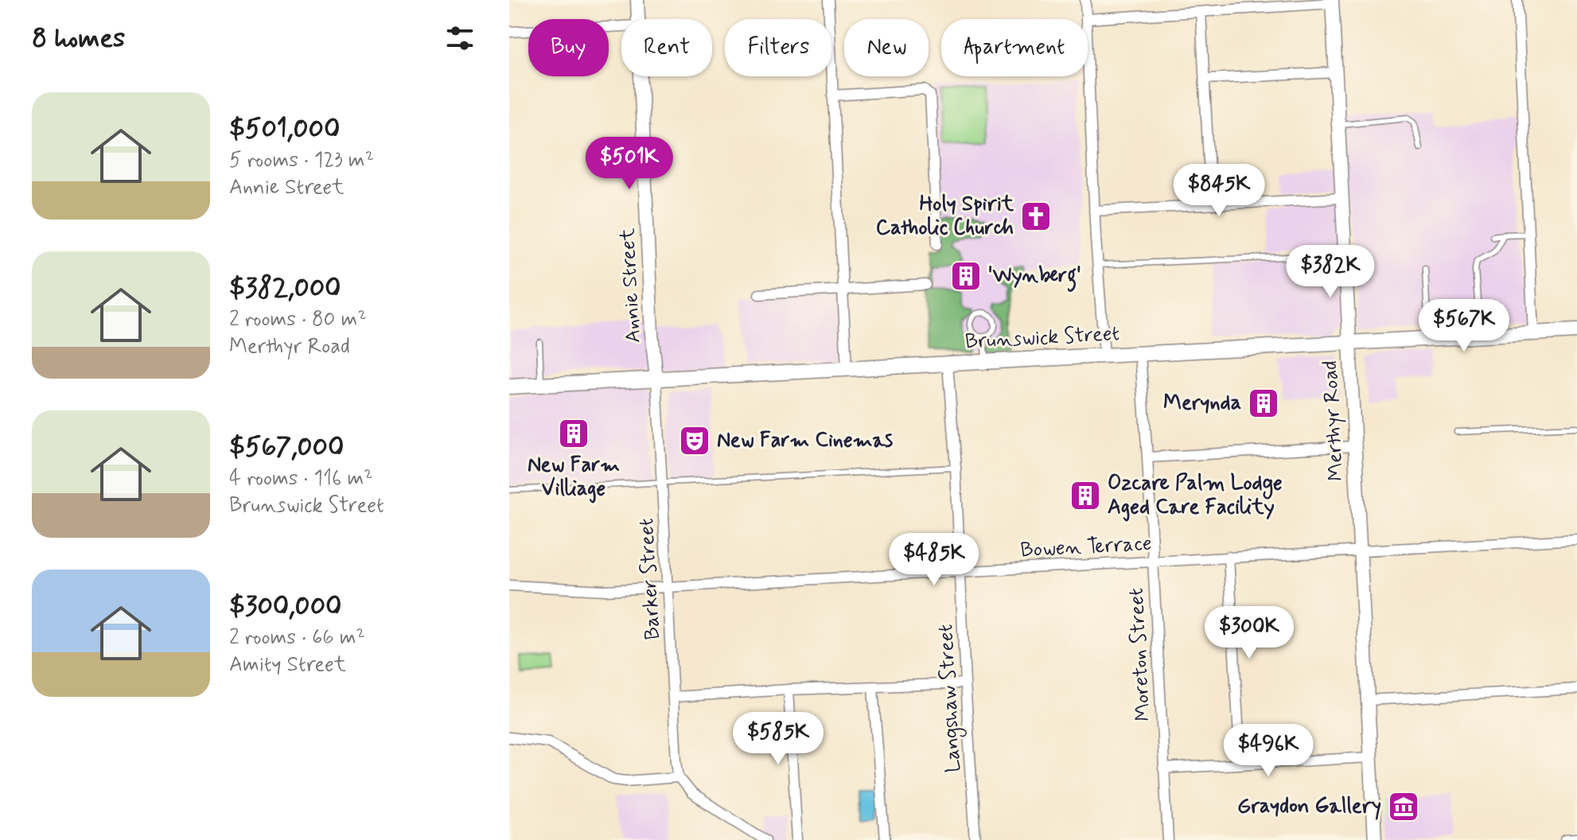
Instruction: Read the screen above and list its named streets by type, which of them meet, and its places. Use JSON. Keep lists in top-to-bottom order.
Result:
{
  "streets": {
    "main road": ["Brunswick Street"],
    "street": [
      "Annie Street",
      "Merthyr Road",
      "Bowen Terrace",
      "Barker Street",
      "Moreton Street",
      "Langshaw Street"
    ]
  },
  "crossings": [
    ["Annie Street", "Brunswick Street"],
    ["Annie Street", "Barker Street"],
    ["Brunswick Street", "Merthyr Road"],
    ["Brunswick Street", "Barker Street"],
    ["Brunswick Street", "Moreton Street"],
    ["Brunswick Street", "Langshaw Street"],
    ["Merthyr Road", "Bowen Terrace"],
    ["Bowen Terrace", "Barker Street"],
    ["Bowen Terrace", "Moreton Street"],
    ["Bowen Terrace", "Langshaw Street"]
  ],
  "places": {
    "church": ["Holy Spirit Catholic Church"],
    "building": [
      "'Wynberg'",
      "Merynda",
      "New Farm Villiage",
      "Ozcare Palm Lodge Aged Care Facility"
    ],
    "theatre": ["New Farm Cinemas"],
    "museum": ["Graydon Gallery"]
  },
  "page": {
    "heading": "8 homes",
    "chip": [
      "Buy",
      "Rent",
      "Filters",
      "New",
      "Apartment"
    ],
    "list": [
      {
        "name": "$501,000",
        "note": "5 rooms · 123 m² · Annie Street"
      },
      {
        "name": "$382,000",
        "note": "2 rooms · 80 m² · Merthyr Road"
      },
      {
        "name": "$567,000",
        "note": "4 rooms · 116 m² · Brunswick Street"
      },
      {
        "name": "$300,000",
        "note": "2 rooms · 66 m² · Amity Street"
      }
    ],
    "price": [
      "$501K",
      "$845K",
      "$382K",
      "$567K",
      "$485K",
      "$300K",
      "$585K",
      "$496K"
    ]
  }
}
